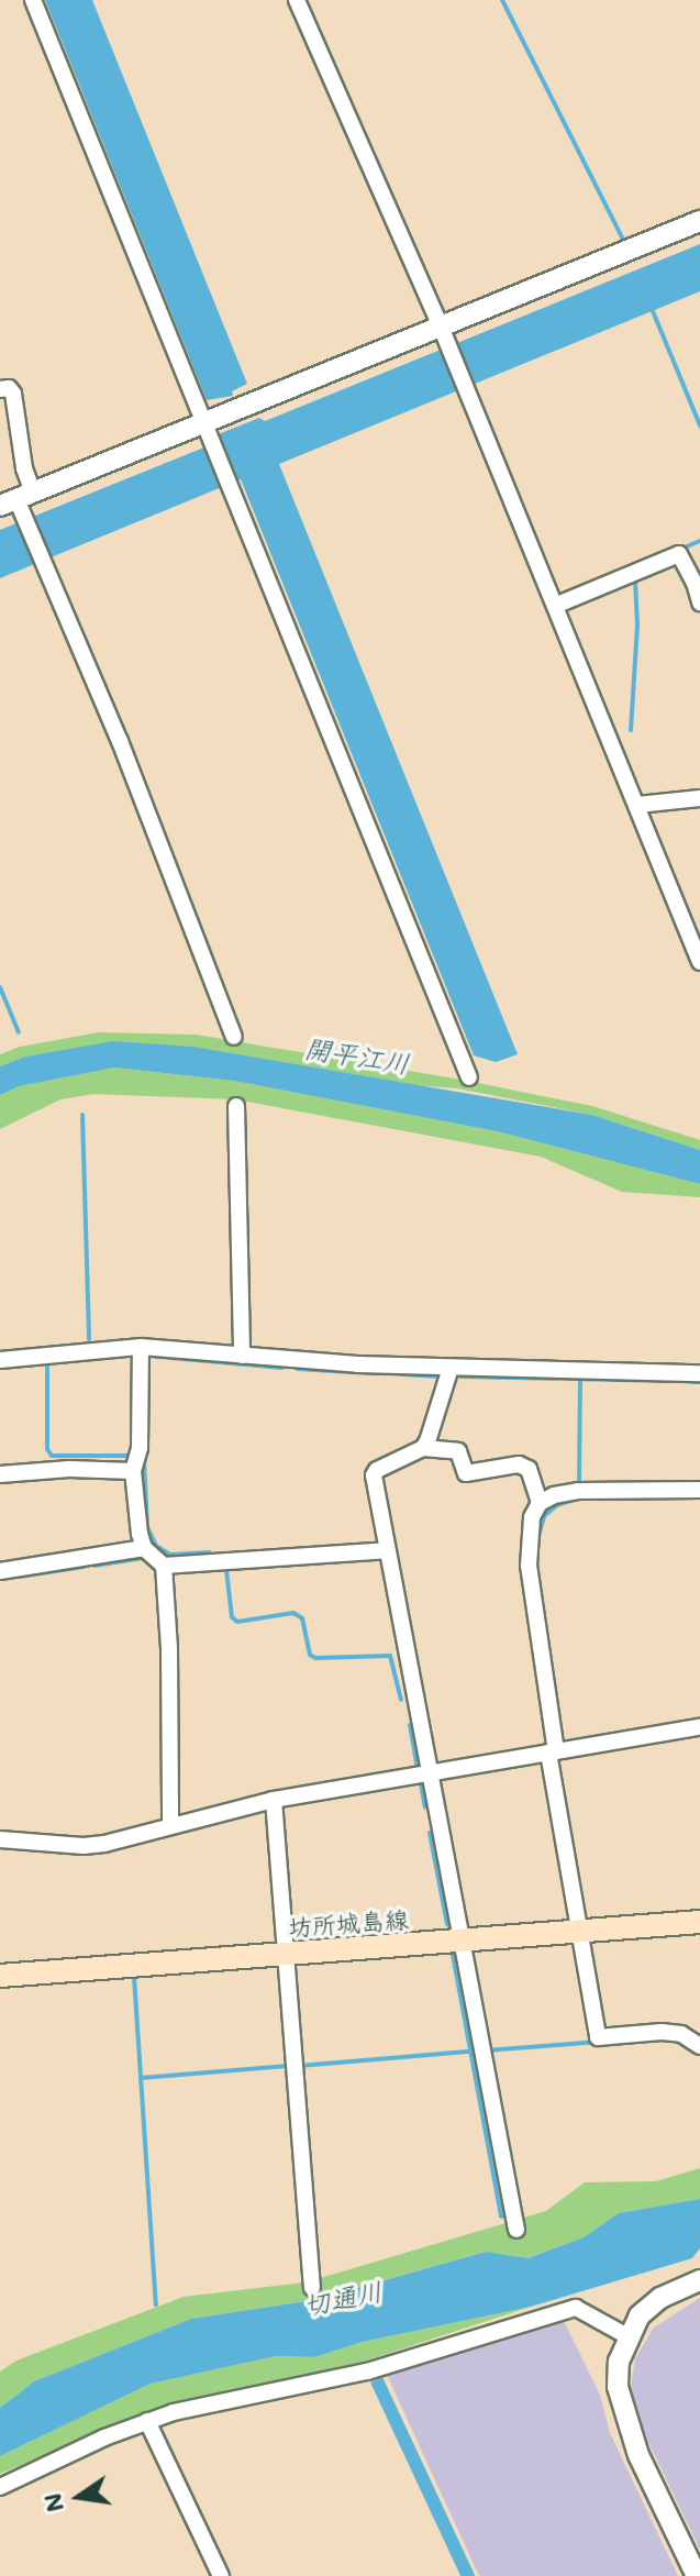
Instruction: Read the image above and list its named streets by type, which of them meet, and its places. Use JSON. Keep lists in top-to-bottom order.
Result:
{
  "streets": {
    "main road": ["坊所城島線"]
  },
  "water": ["開平江川", "切通川"],
  "north": "left"
}
